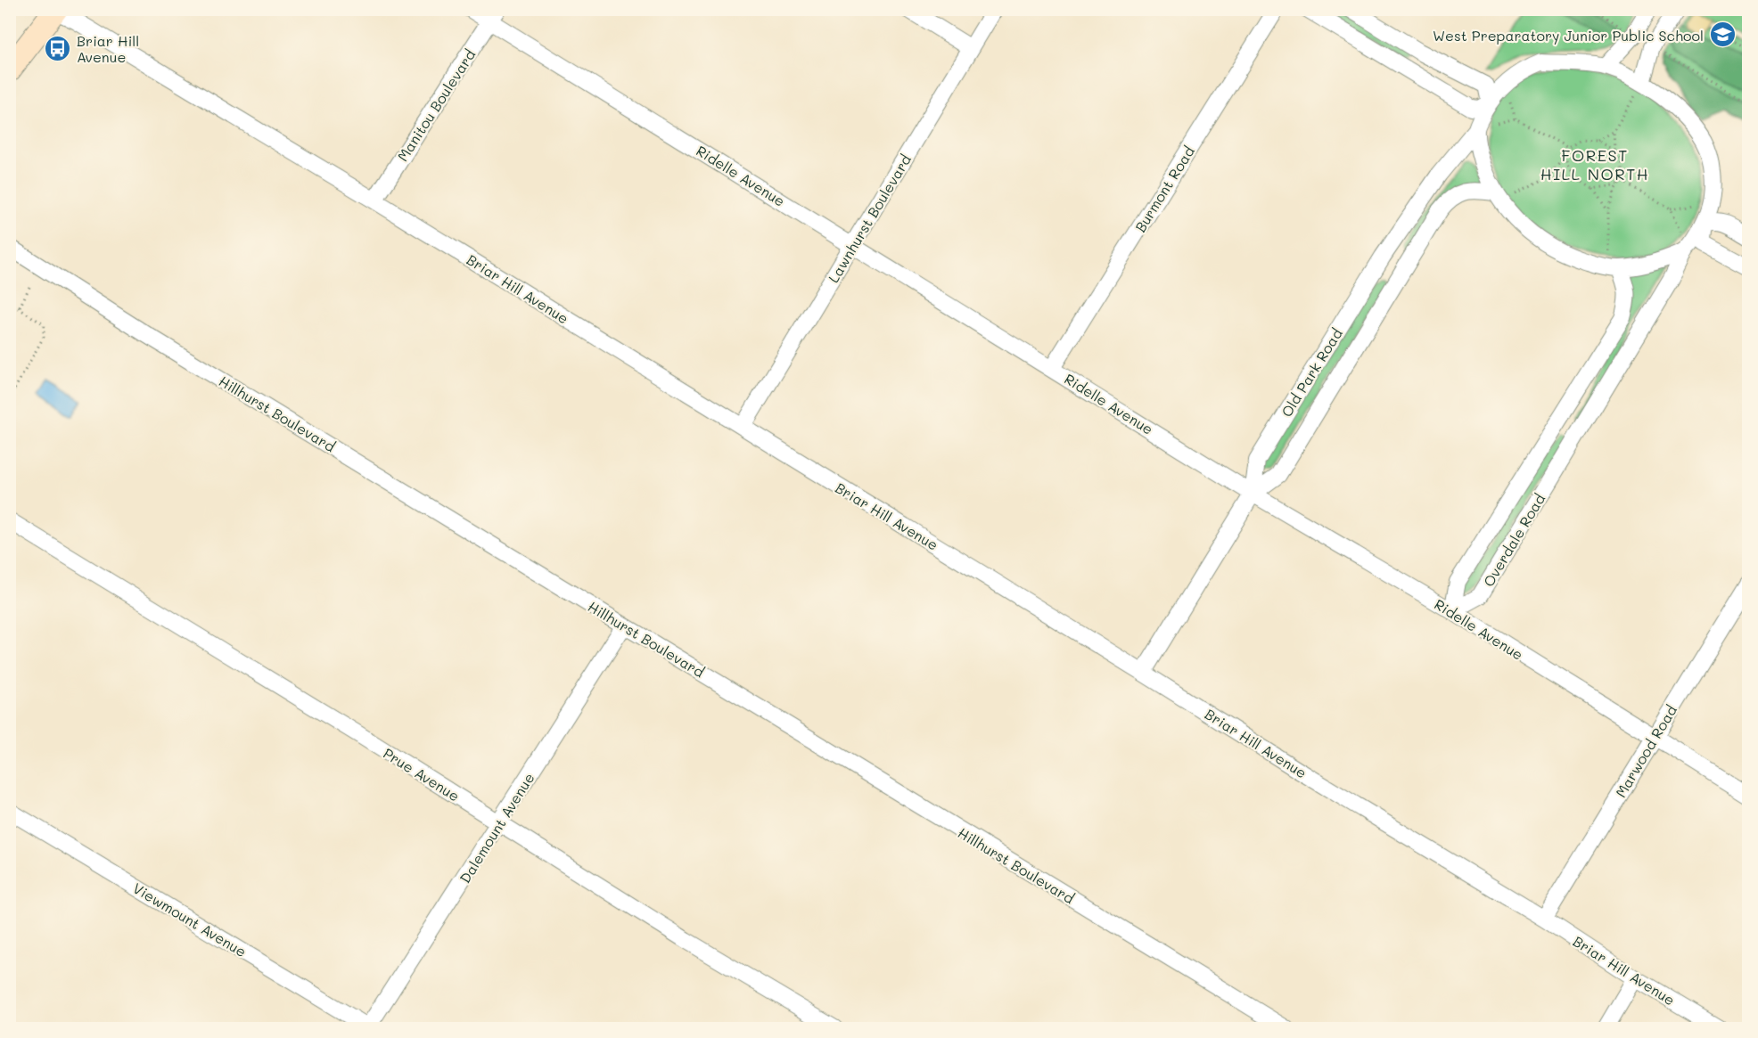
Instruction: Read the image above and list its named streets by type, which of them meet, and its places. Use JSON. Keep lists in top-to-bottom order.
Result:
{
  "streets": {
    "street": [
      "Manitou Boulevard",
      "Ridelle Avenue",
      "Burmont Road",
      "Lawnhurst Boulevard",
      "Briar Hill Avenue",
      "Old Park Road",
      "Hillhurst Boulevard",
      "Overdale Road",
      "Marwood Road",
      "Prue Avenue",
      "Dalemount Avenue",
      "Viewmount Avenue"
    ]
  },
  "crossings": [
    ["Manitou Boulevard", "Ridelle Avenue"],
    ["Manitou Boulevard", "Briar Hill Avenue"],
    ["Ridelle Avenue", "Burmont Road"],
    ["Ridelle Avenue", "Lawnhurst Boulevard"],
    ["Ridelle Avenue", "Old Park Road"],
    ["Ridelle Avenue", "Overdale Road"],
    ["Ridelle Avenue", "Marwood Road"],
    ["Lawnhurst Boulevard", "Briar Hill Avenue"],
    ["Briar Hill Avenue", "Old Park Road"],
    ["Briar Hill Avenue", "Marwood Road"],
    ["Old Park Road", "Overdale Road"],
    ["Hillhurst Boulevard", "Dalemount Avenue"],
    ["Prue Avenue", "Dalemount Avenue"],
    ["Dalemount Avenue", "Viewmount Avenue"]
  ],
  "districts": ["FOREST HILL NORTH"],
  "places": {
    "school or university": ["West Preparatory Junior Public School"],
    "bus stop": ["Briar Hill Avenue"]
  }
}
